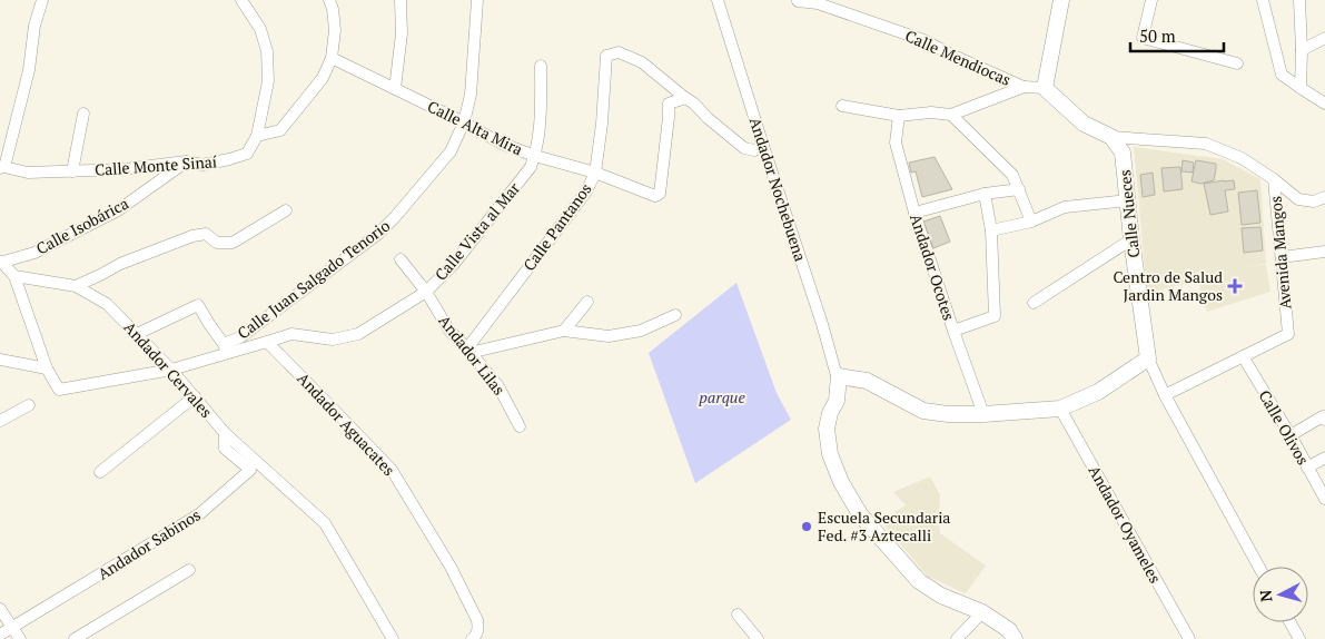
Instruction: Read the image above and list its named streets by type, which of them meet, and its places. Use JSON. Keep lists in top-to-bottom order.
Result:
{
  "streets": {
    "main road": ["Calle Nueces", "Avenida Mangos"],
    "street": [
      "Calle Mendiocas",
      "Calle Alta Mira",
      "Calle Monte Sinaí",
      "Andador Nochebuena",
      "Calle Isobárica",
      "Calle Pantanos",
      "Calle Vista al Mar",
      "Andador Ocotes",
      "Calle Juan Salgado Tenorio",
      "Andador Lilas",
      "Andador Cervales",
      "Andador Aguacates",
      "Calle Olivos",
      "Andador Oyameles",
      "Andador Sabinos"
    ]
  },
  "crossings": [
    ["Calle Alta Mira", "Calle Pantanos"],
    ["Calle Alta Mira", "Calle Vista al Mar"],
    ["Calle Alta Mira", "Calle Juan Salgado Tenorio"],
    ["Calle Monte Sinaí", "Calle Isobárica"],
    ["Calle Nueces", "Avenida Mangos"],
    ["Calle Pantanos", "Andador Lilas"],
    ["Calle Vista al Mar", "Andador Lilas"],
    ["Calle Vista al Mar", "Andador Aguacates"],
    ["Avenida Mangos", "Calle Olivos"],
    ["Andador Cervales", "Andador Sabinos"]
  ],
  "parks": ["parque"],
  "places": {
    "health": ["Centro de Salud Jardin Mangos"],
    "other": ["Escuela Secundaria Fed. #3 Aztecalli"]
  },
  "scale_bar": "50 m",
  "north": "left"
}
